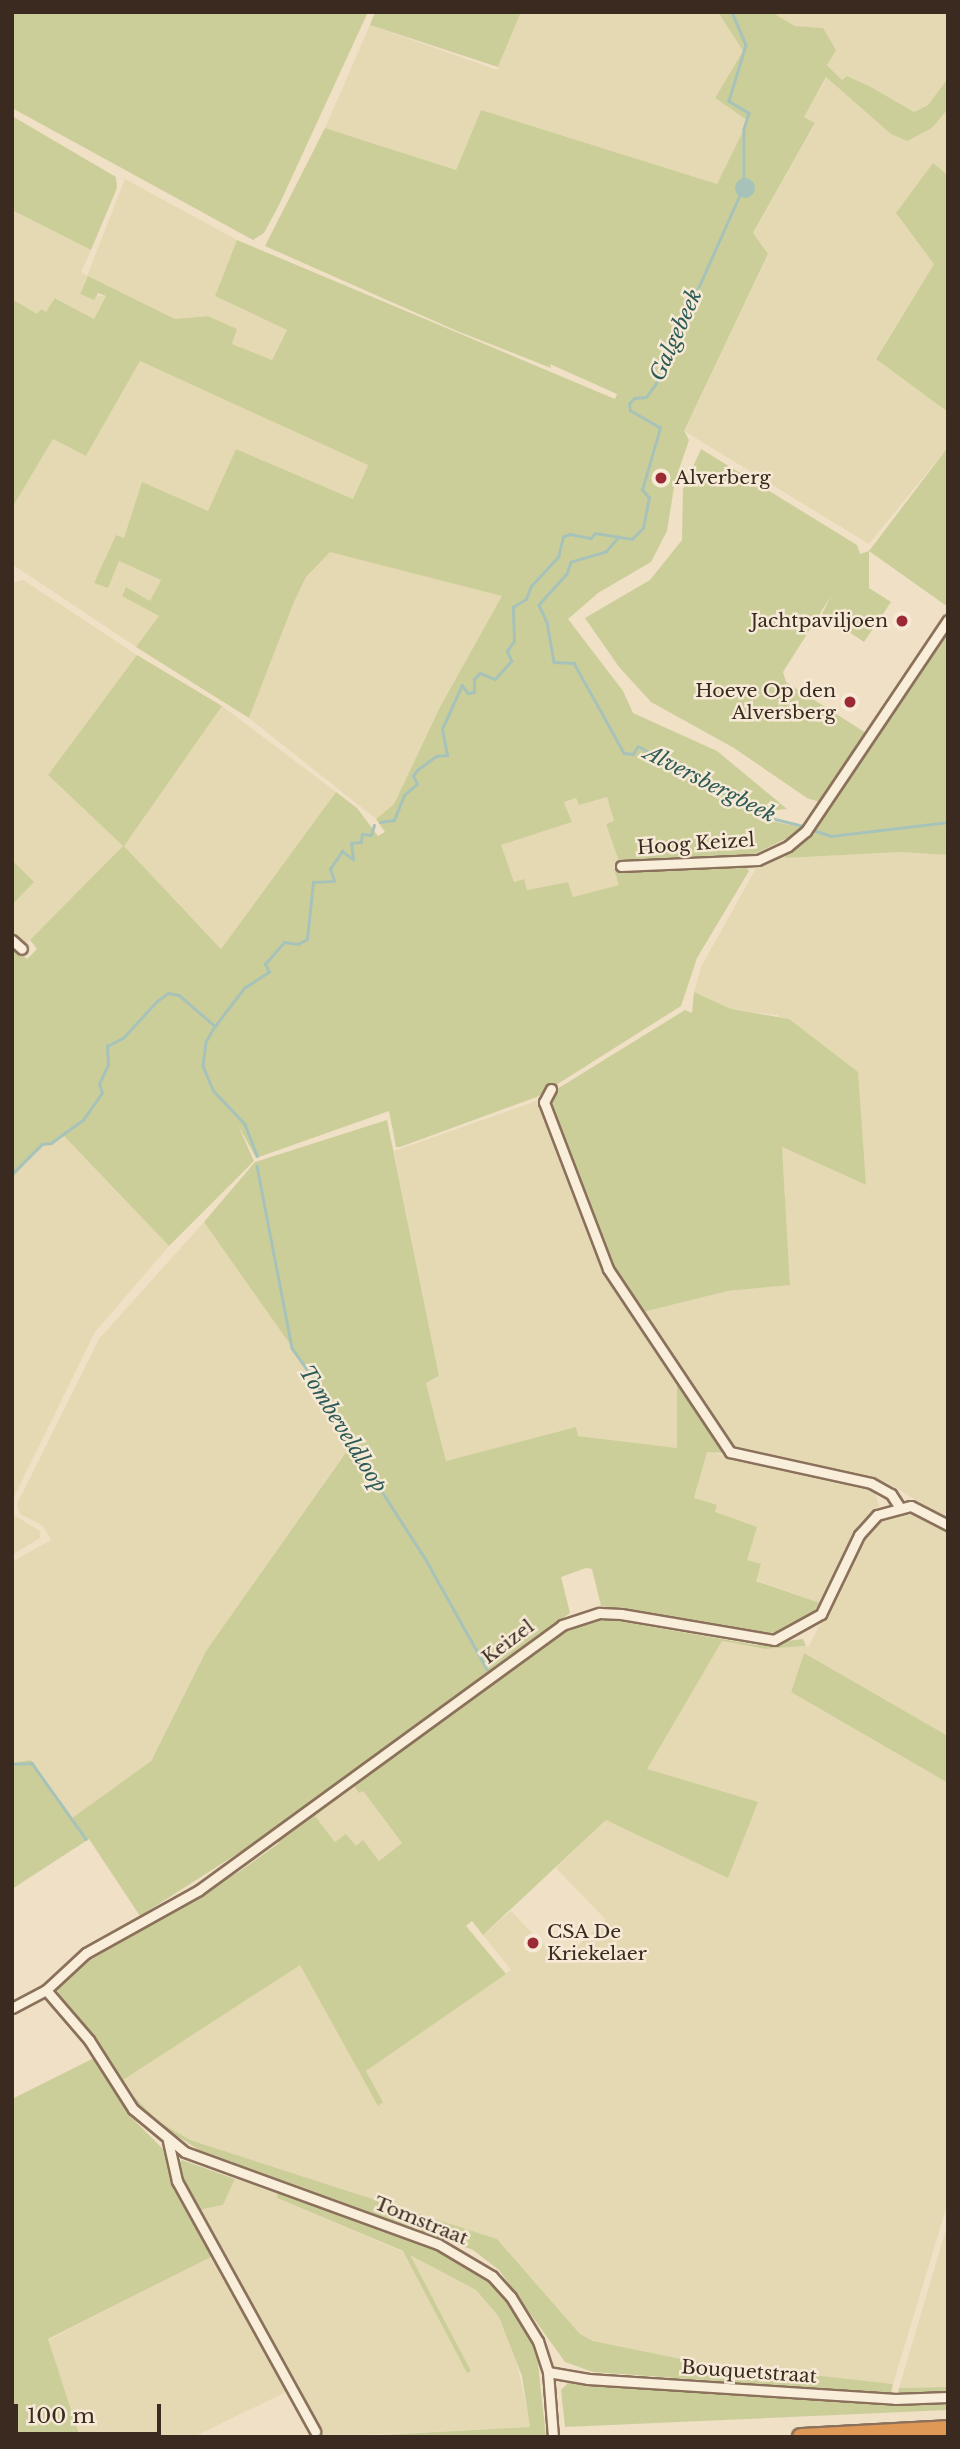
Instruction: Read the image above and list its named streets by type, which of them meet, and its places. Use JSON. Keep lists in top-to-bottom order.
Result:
{
  "streets": {
    "street": [
      "Hoog Keizel",
      "Keizel",
      "Tomstraat",
      "Bouquetstraat"
    ]
  },
  "crossings": [
    ["Keizel", "Tomstraat"],
    ["Tomstraat", "Bouquetstraat"]
  ],
  "water": ["Galgebeek", "Alversbergbeek", "Tombeveldloop"],
  "places": [
    "Alverberg",
    "Jachtpaviljoen",
    "Hoeve Op den Alversberg",
    "CSA De Kriekelaer"
  ],
  "scale_bar": "100 m"
}
